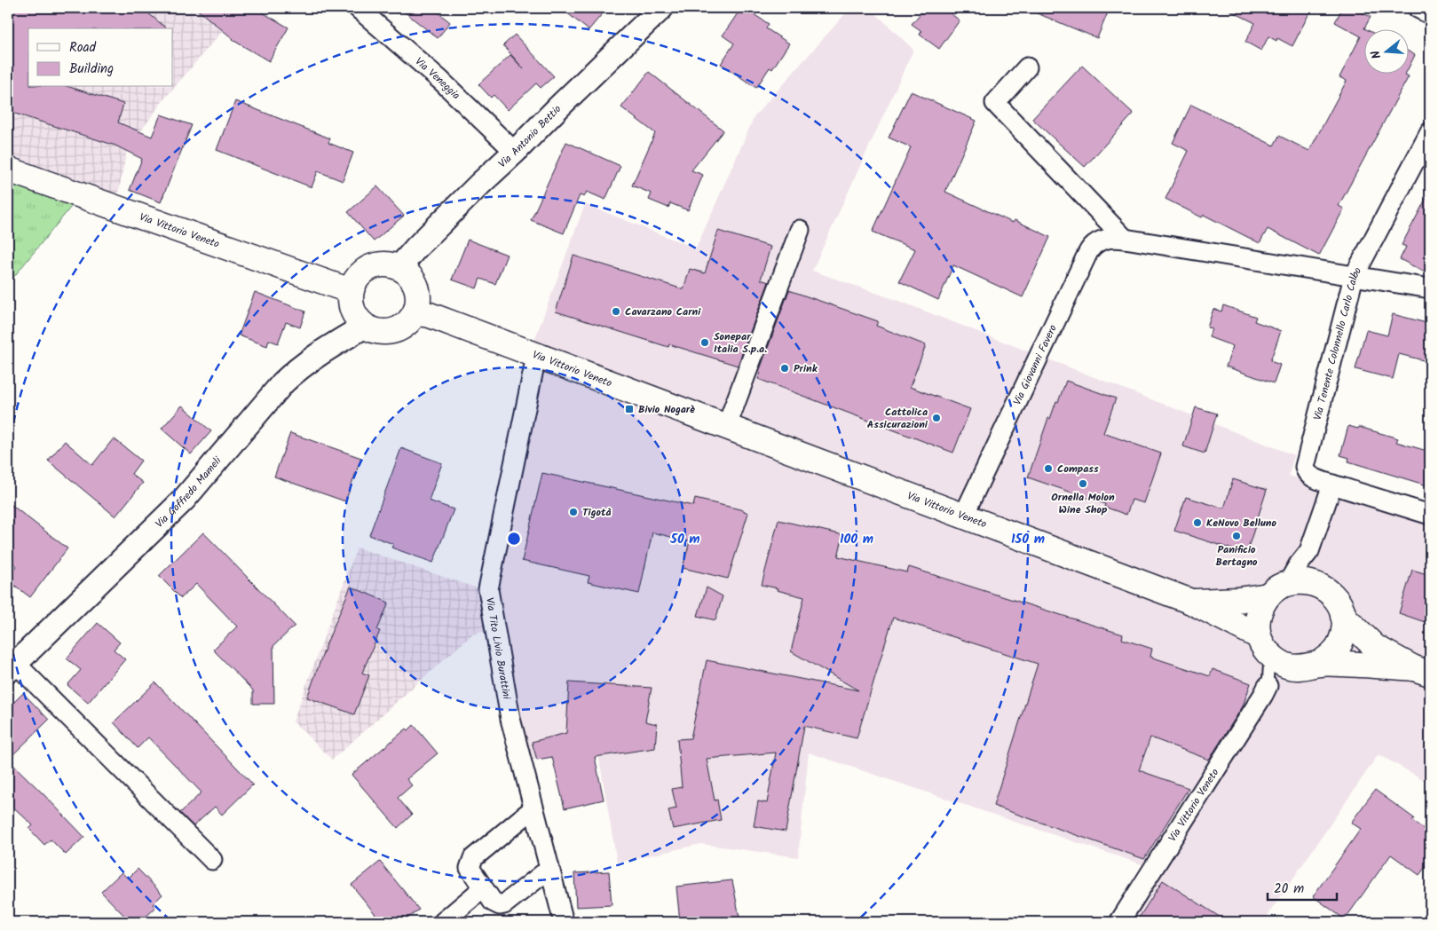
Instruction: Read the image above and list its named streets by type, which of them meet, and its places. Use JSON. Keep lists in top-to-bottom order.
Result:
{
  "streets": {
    "main road": ["Via Vittorio Veneto"],
    "street": [
      "Via Veneggia",
      "Via Antonio Bettio",
      "Via Tenente Colonnello Carlo Calbo",
      "Via Giovanni Favero",
      "Via Goffredo Mameli",
      "Via Tito Livio Burattini"
    ]
  },
  "crossings": [
    ["Via Veneggia", "Via Antonio Bettio"],
    ["Via Antonio Bettio", "Via Vittorio Veneto"],
    ["Via Antonio Bettio", "Via Goffredo Mameli"],
    ["Via Vittorio Veneto", "Via Giovanni Favero"],
    ["Via Vittorio Veneto", "Via Goffredo Mameli"],
    ["Via Vittorio Veneto", "Via Tito Livio Burattini"],
    ["Via Tenente Colonnello Carlo Calbo", "Via Giovanni Favero"]
  ],
  "places": {
    "other": [
      "Cavarzano Carni",
      "Sonepar Italia S.p.a.",
      "Prink",
      "Cattolica Assicurazioni",
      "Compass",
      "Ornella Molon Wine Shop",
      "Tigotà",
      "KeNovo Belluno",
      "Panificio Bertagno"
    ],
    "transit": ["Bivio Nogarè"]
  },
  "legend": ["Road", "Building"],
  "scale_bar": "20 m",
  "north": "left",
  "rings": ["50 m", "100 m", "150 m"]
}
